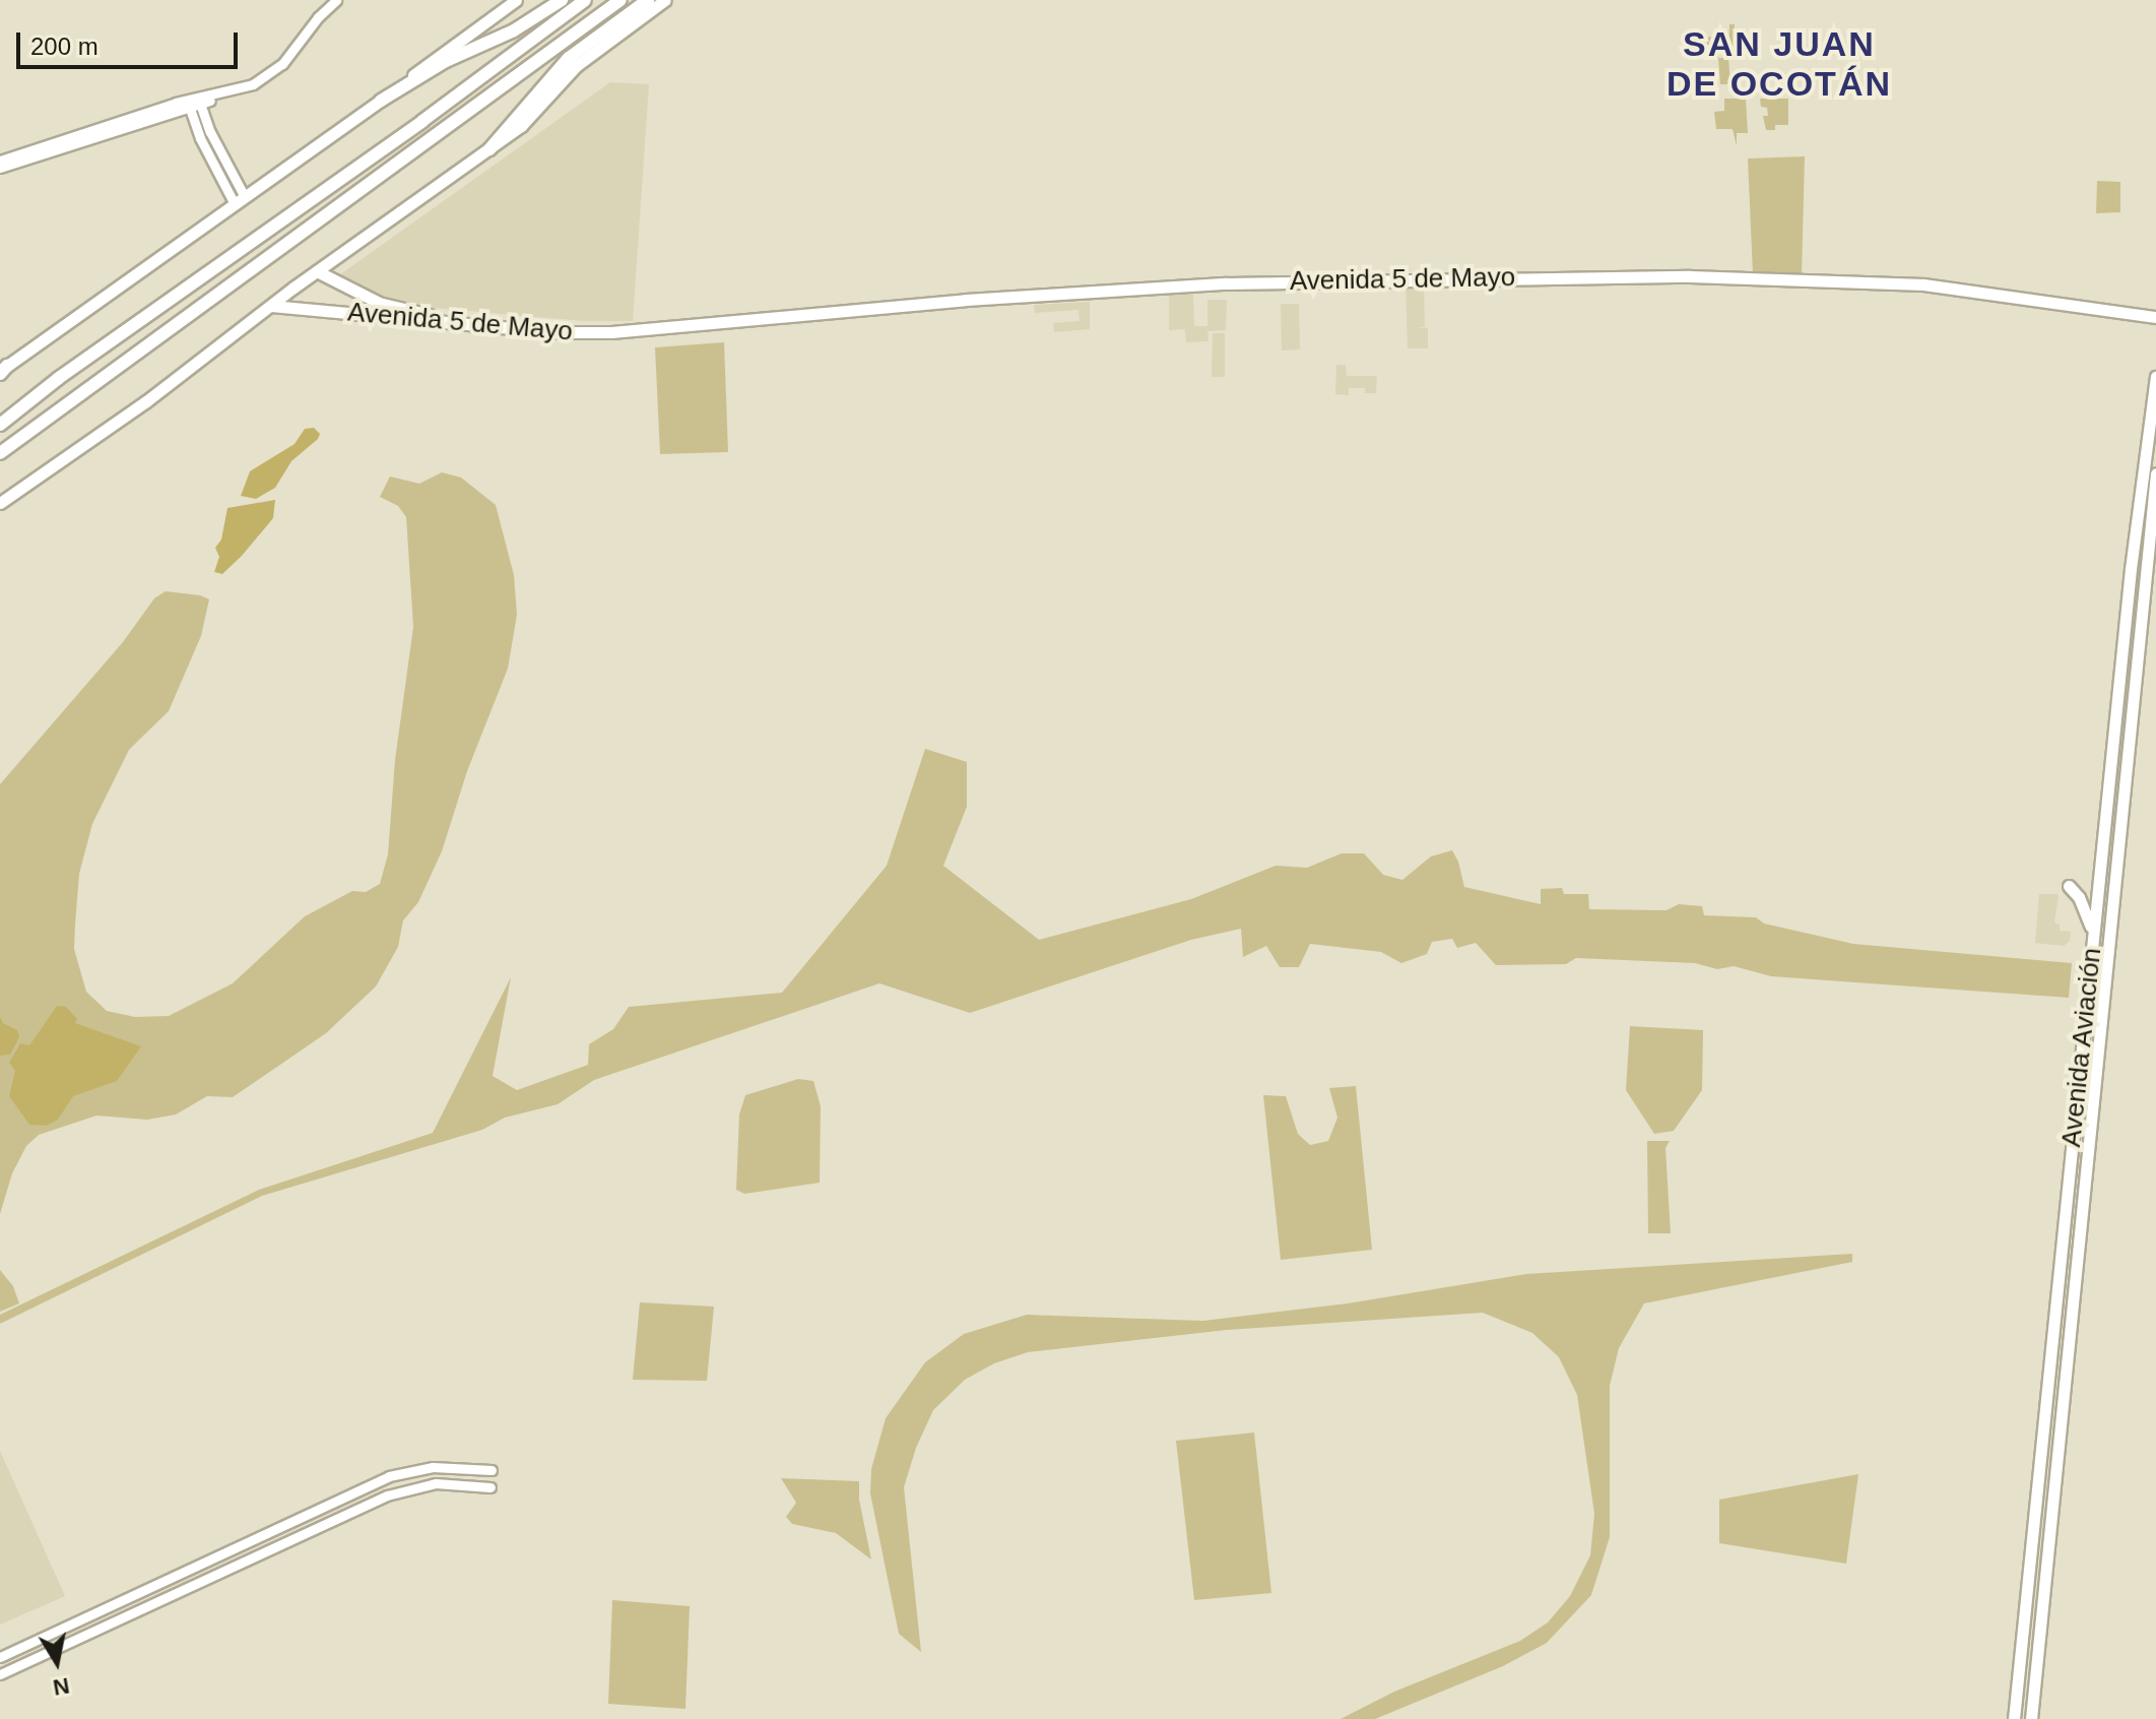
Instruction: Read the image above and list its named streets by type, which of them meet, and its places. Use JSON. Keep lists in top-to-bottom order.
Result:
{
  "streets": {
    "main road": ["Avenida 5 de Mayo", "Avenida Aviación"]
  },
  "districts": ["SAN JUAN DE OCOTÁN"],
  "scale_bar": "200 m",
  "north": "bottom"
}
